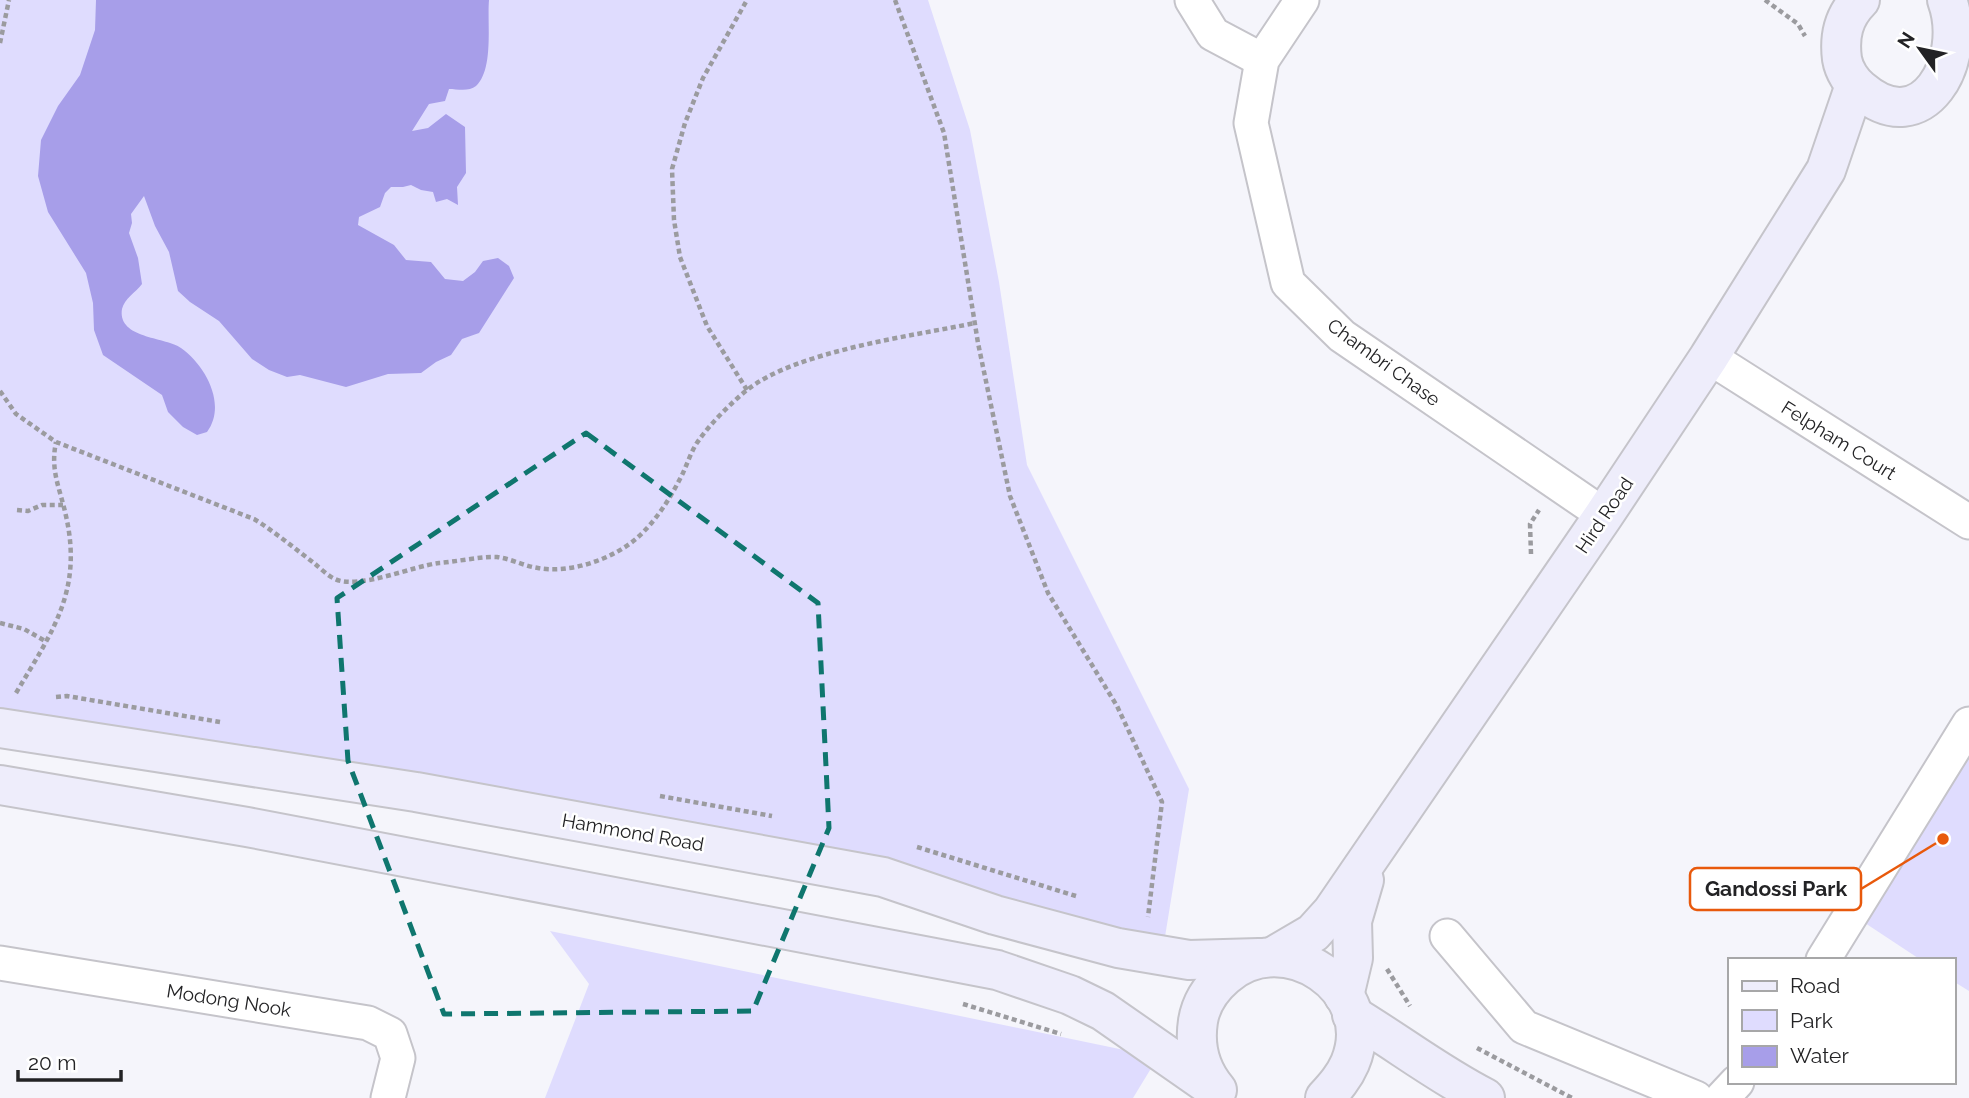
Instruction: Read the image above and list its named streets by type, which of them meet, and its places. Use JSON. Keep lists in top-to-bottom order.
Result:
{
  "streets": {
    "main road": ["Hird Road", "Hammond Road"],
    "street": ["Chambri Chase", "Felpham Court", "Modong Nook"]
  },
  "crossings": [
    ["Chambri Chase", "Hird Road"],
    ["Felpham Court", "Hird Road"],
    ["Hird Road", "Hammond Road"]
  ],
  "places": ["Gandossi Park"],
  "legend": ["Road", "Park", "Water"],
  "scale_bar": "20 m",
  "north": "top left"
}
